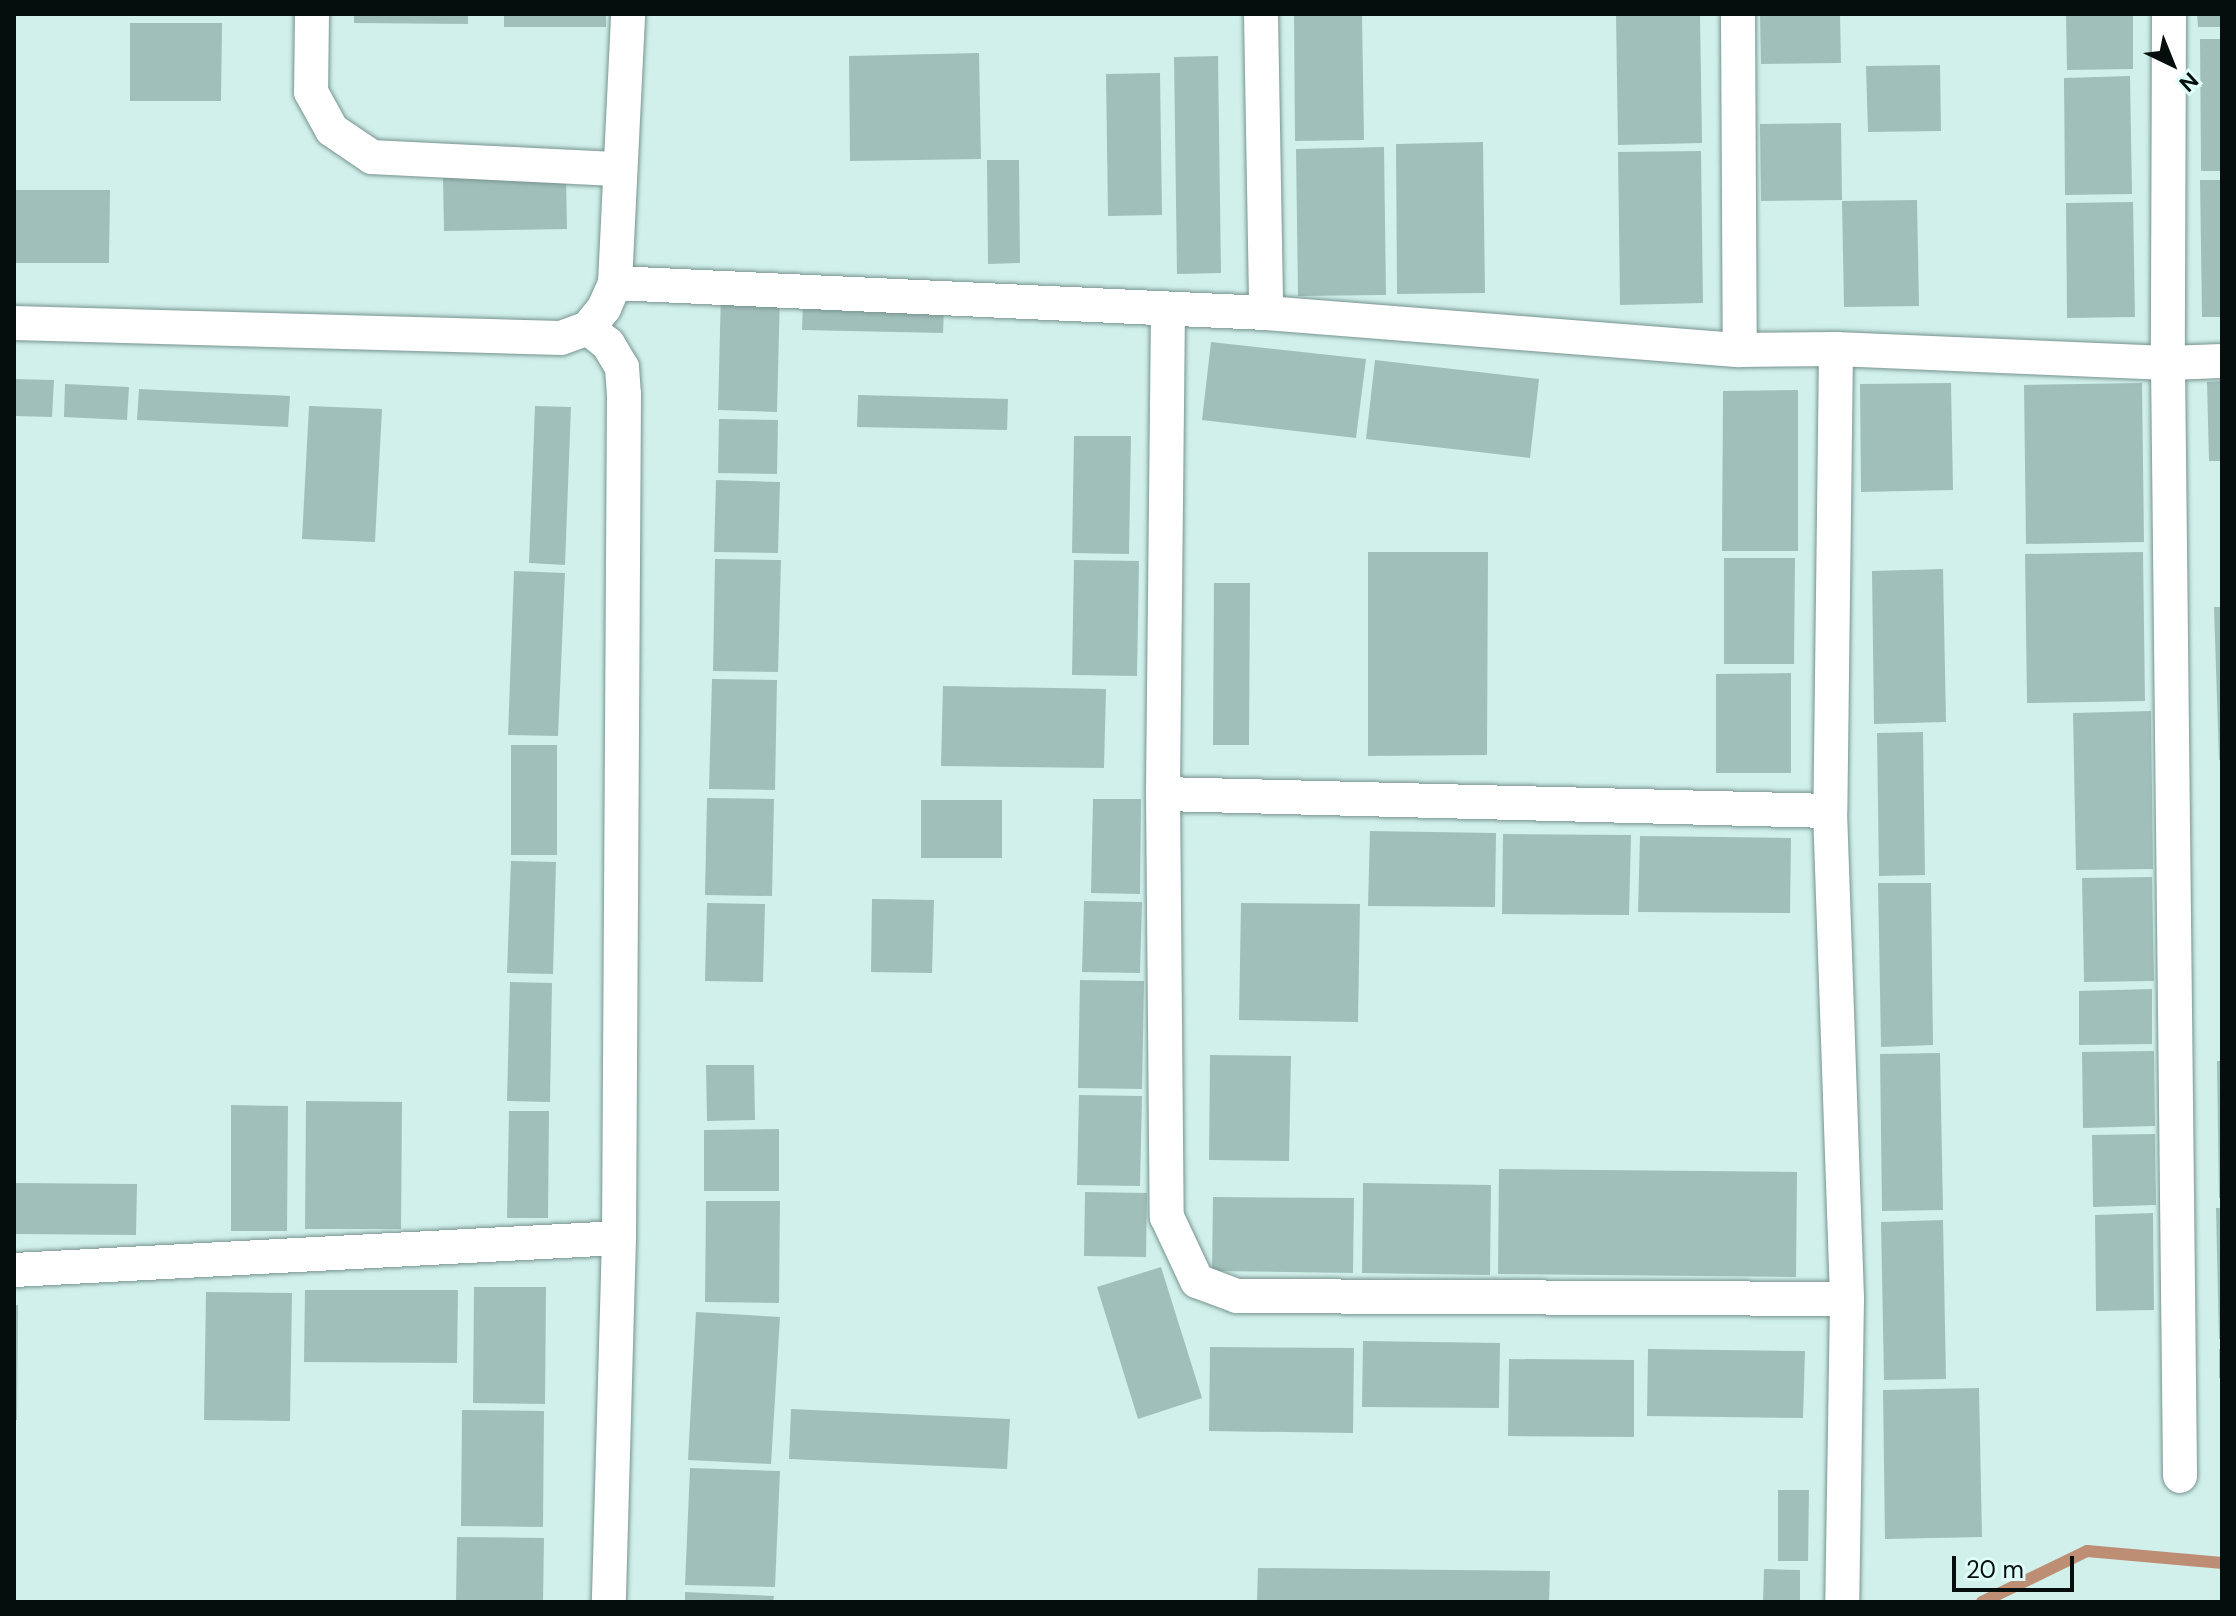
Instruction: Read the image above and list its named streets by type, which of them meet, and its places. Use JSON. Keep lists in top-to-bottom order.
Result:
{
  "scale_bar": "20 m",
  "north": "bottom right"
}
